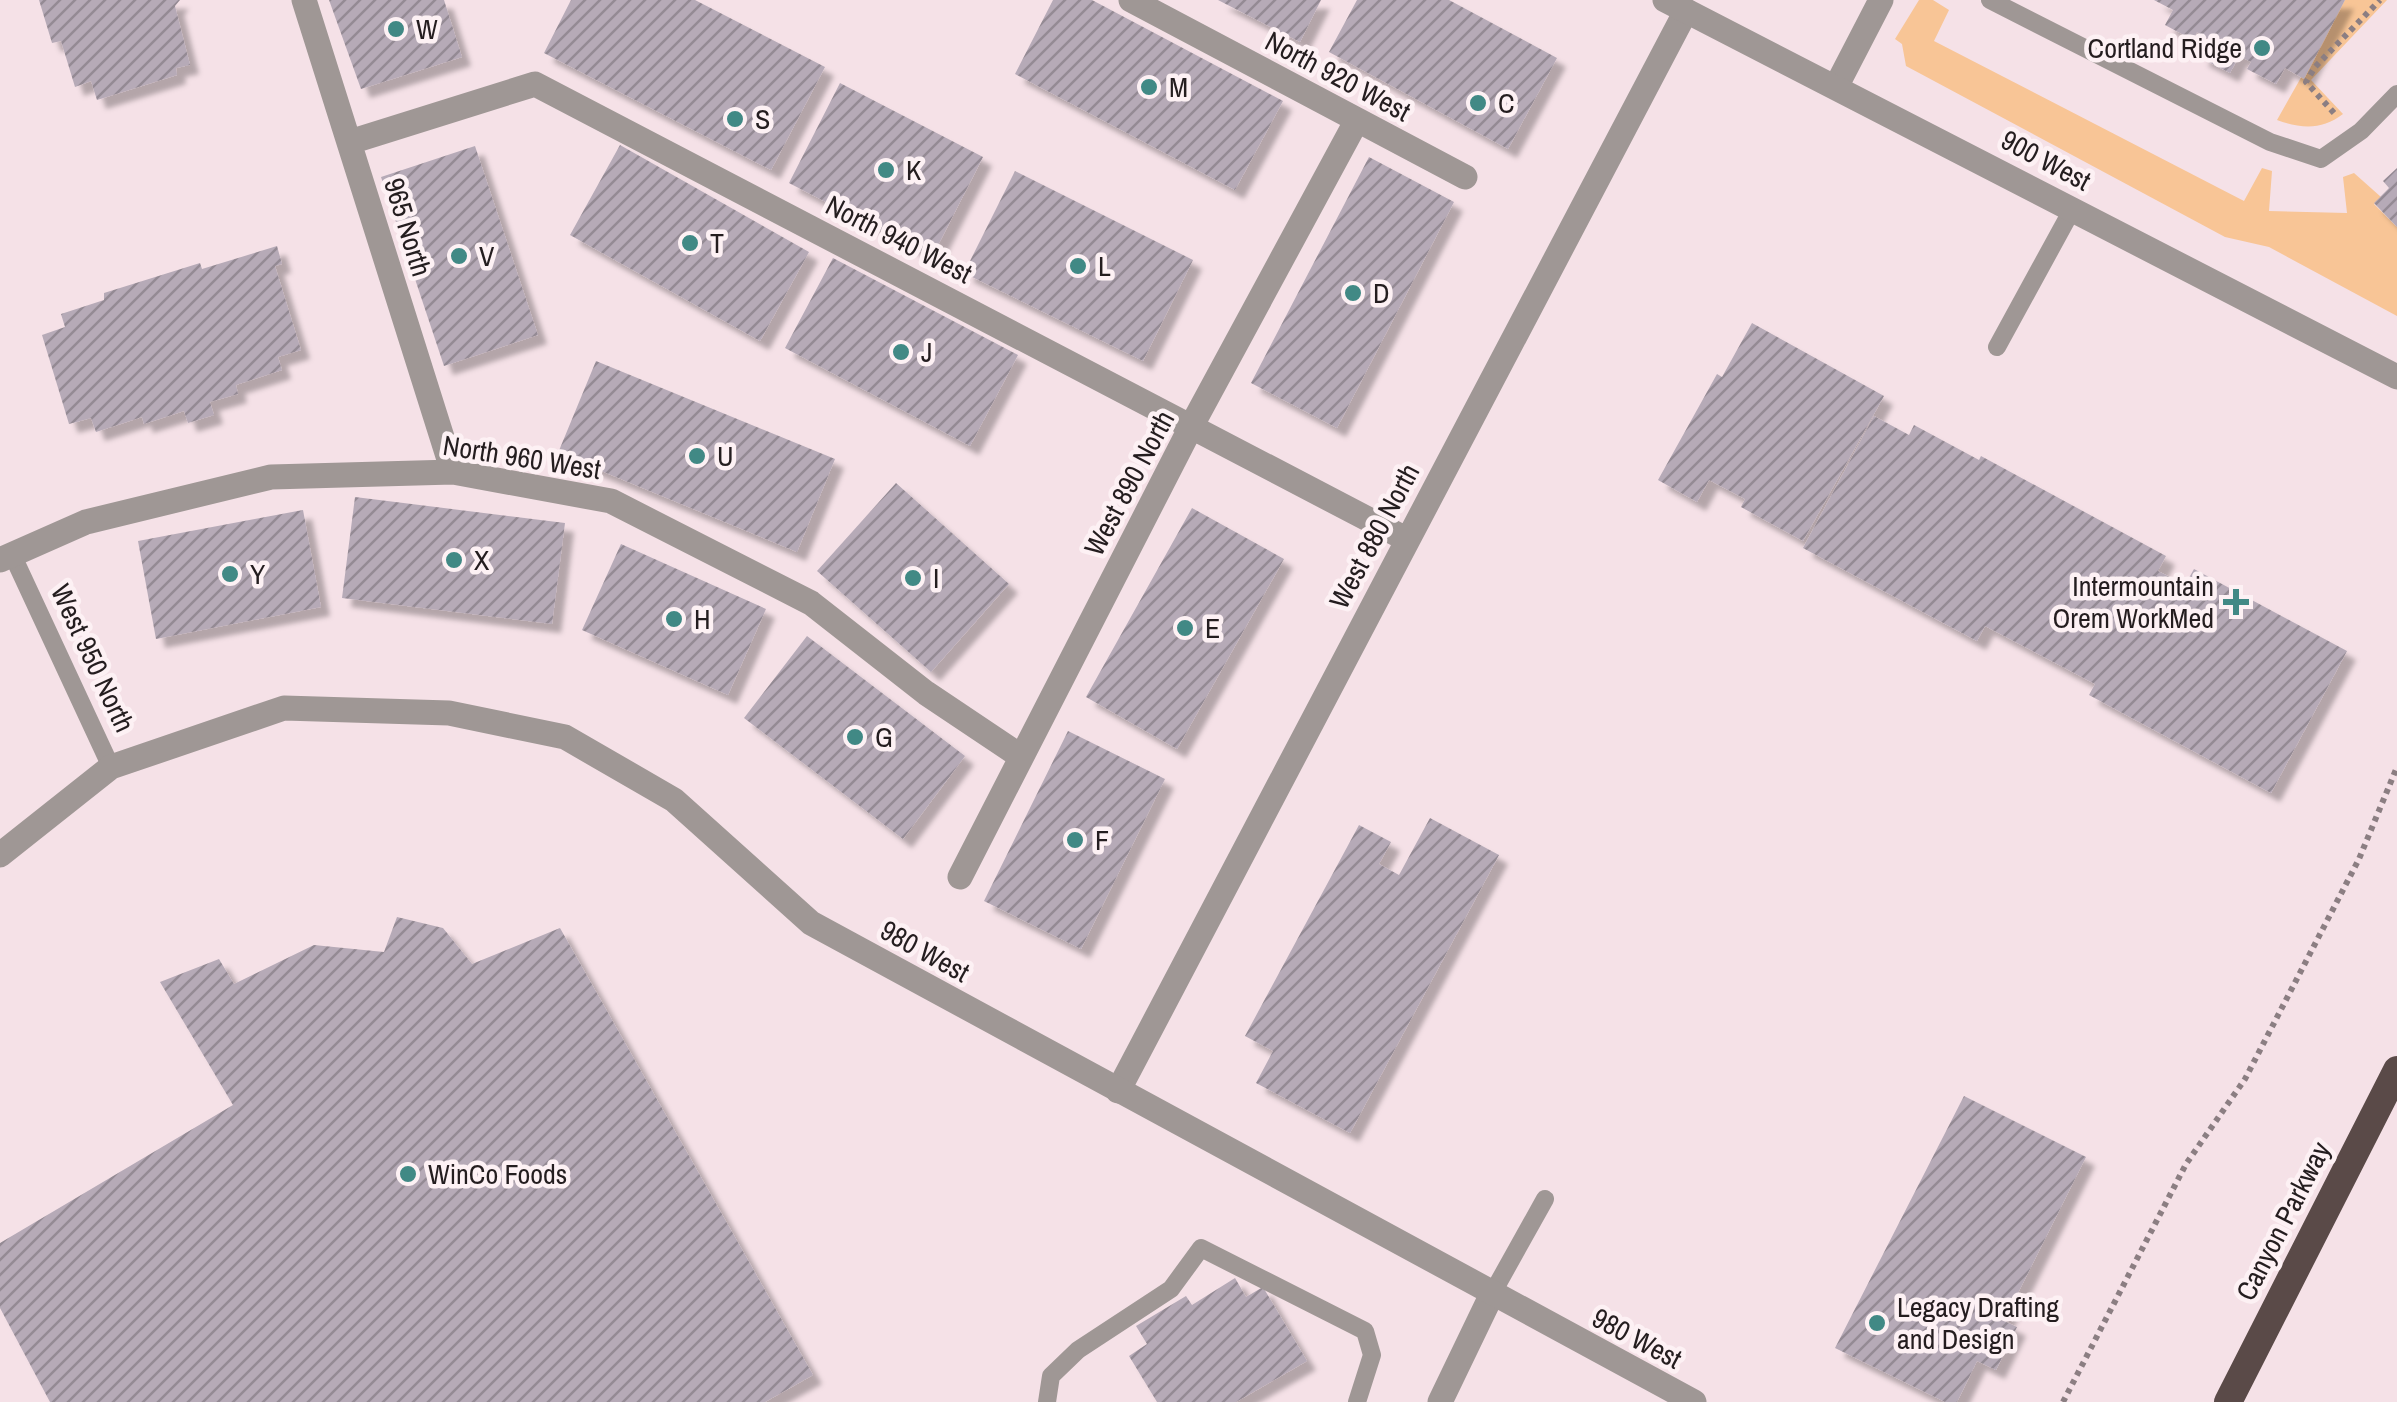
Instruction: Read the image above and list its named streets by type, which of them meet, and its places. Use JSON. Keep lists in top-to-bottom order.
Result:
{
  "streets": {
    "highway": ["Canyon Parkway"],
    "street": [
      "North 920 West",
      "900 West",
      "965 North",
      "North 940 West",
      "North 960 West",
      "West 890 North",
      "West 880 North",
      "West 950 North",
      "980 West"
    ]
  },
  "crossings": [
    ["North 920 West", "West 890 North"],
    ["900 West", "West 880 North"],
    ["965 North", "North 940 West"],
    ["965 North", "North 960 West"],
    ["North 940 West", "West 890 North"],
    ["North 940 West", "West 880 North"],
    ["North 960 West", "West 890 North"],
    ["North 960 West", "West 950 North"],
    ["West 880 North", "980 West"],
    ["West 950 North", "980 West"]
  ],
  "places": {
    "other": [
      "W",
      "Cortland Ridge",
      "M",
      "C",
      "S",
      "K",
      "T",
      "V",
      "L",
      "D",
      "J",
      "U",
      "X",
      "Y",
      "I",
      "H",
      "E",
      "G",
      "F",
      "WinCo Foods",
      "Legacy Drafting and Design"
    ],
    "health": ["Intermountain Orem WorkMed"]
  }
}
